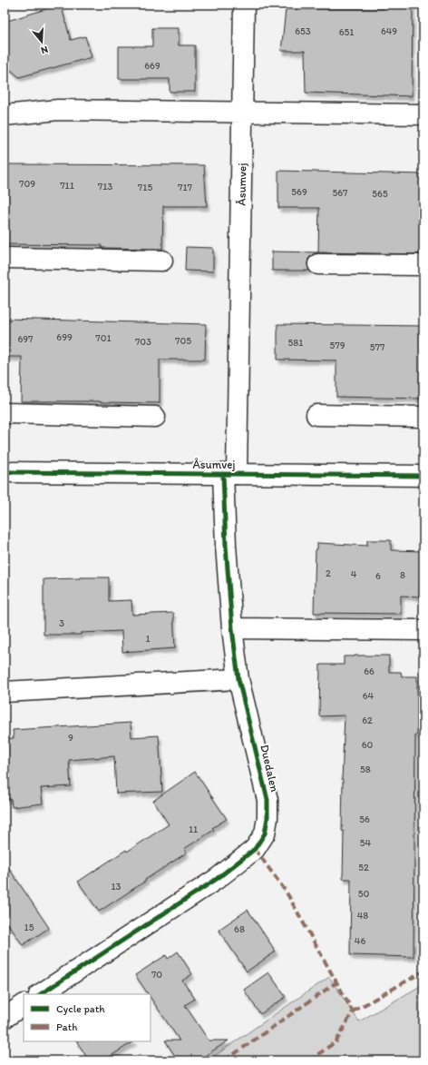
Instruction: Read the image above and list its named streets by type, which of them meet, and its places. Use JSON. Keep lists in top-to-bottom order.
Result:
{
  "streets": {
    "street": ["Åsumvej", "Duedalen"]
  },
  "crossings": [
    ["Åsumvej", "Duedalen"]
  ],
  "house_numbers": [
    "653",
    "649",
    "651",
    "669",
    "709",
    "711",
    "713",
    "715",
    "717",
    "569",
    "567",
    "565",
    "699",
    "701",
    "697",
    "705",
    "703",
    "581",
    "579",
    "577",
    "2",
    "4",
    "8",
    "6",
    "3",
    "1",
    "66",
    "64",
    "62",
    "9",
    "60",
    "58",
    "56",
    "11",
    "54",
    "52",
    "13",
    "50",
    "48",
    "15",
    "68",
    "46",
    "70"
  ],
  "legend": ["Cycle path", "Path"],
  "north": "bottom"
}
